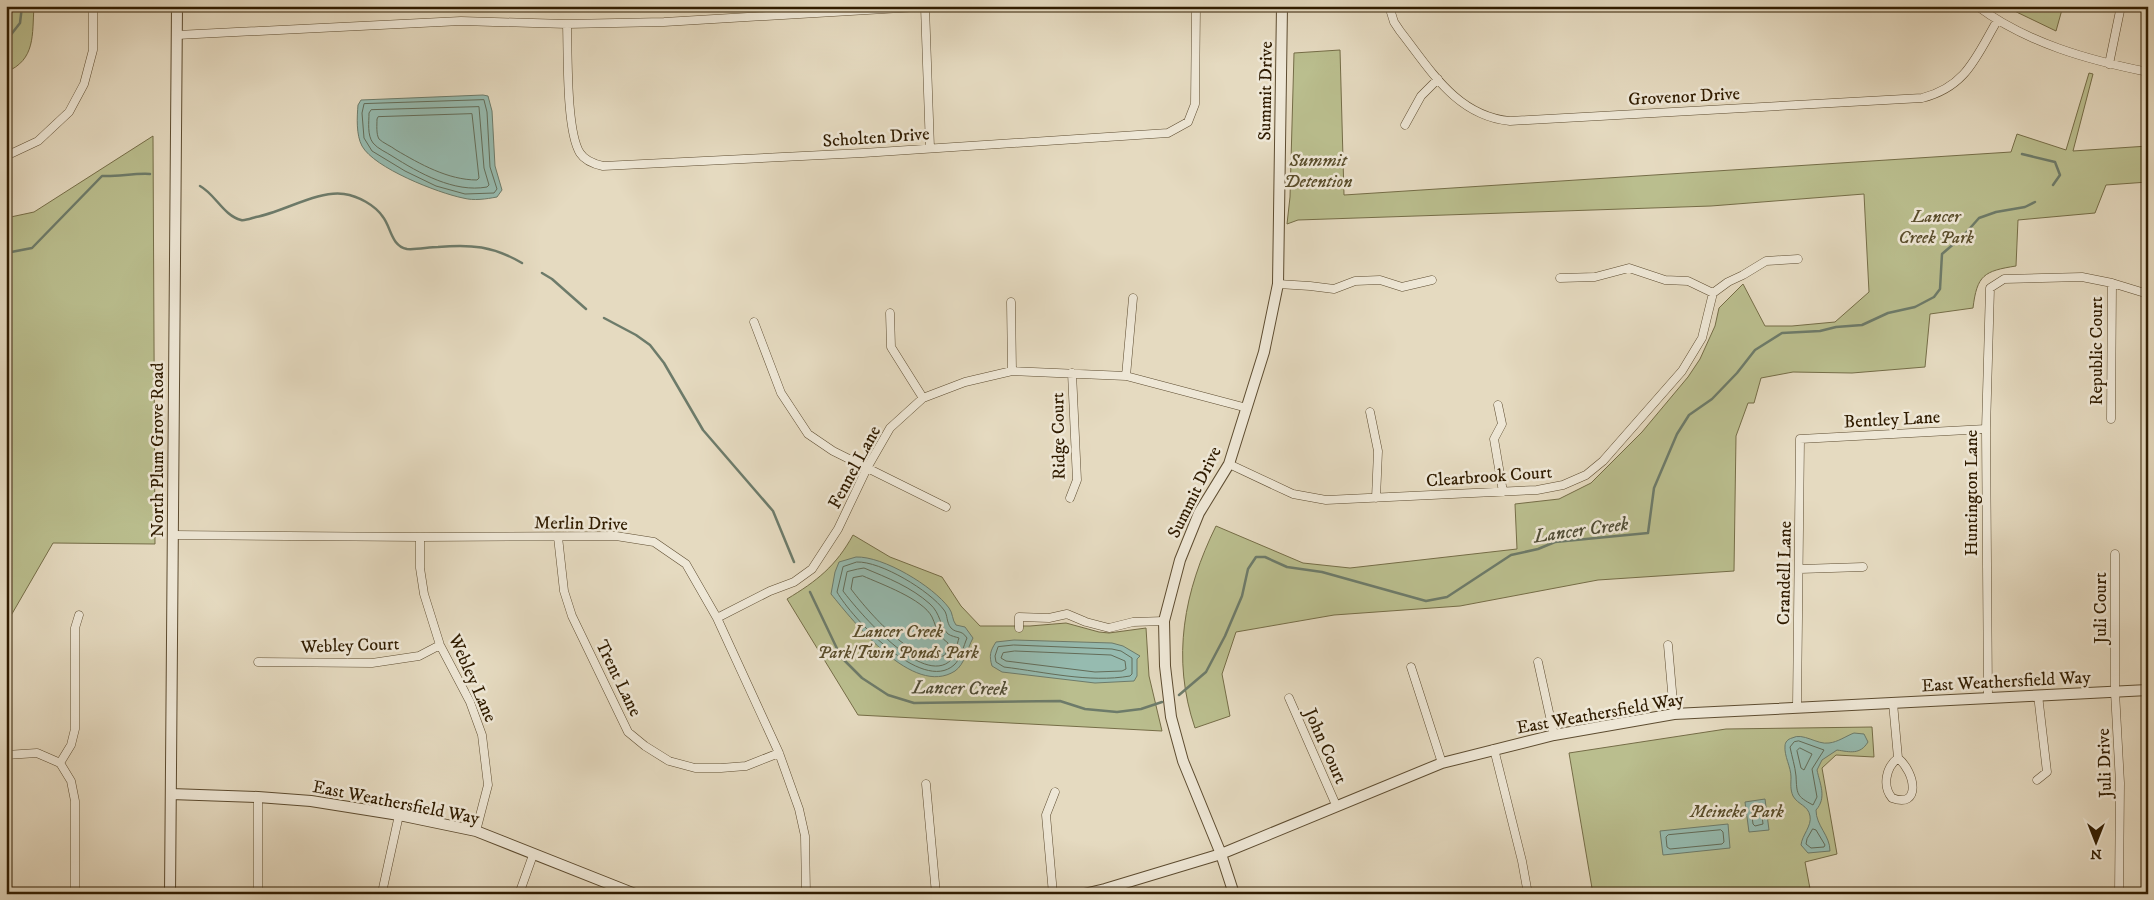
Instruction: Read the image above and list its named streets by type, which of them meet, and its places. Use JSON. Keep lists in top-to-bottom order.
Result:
{
  "streets": {
    "street": [
      "Summit Drive",
      "Grovenor Drive",
      "Scholten Drive",
      "Republic Court",
      "Bentley Lane",
      "Ridge Court",
      "North Plum Grove Road",
      "Fennel Lane",
      "Clearbrook Court",
      "Huntington Lane",
      "Merlin Drive",
      "Crandell Lane",
      "Juli Court",
      "Webley Court",
      "Webley Lane",
      "Trent Lane",
      "East Weathersfield Way",
      "John Court",
      "Juli Drive"
    ]
  },
  "crossings": [
    ["Summit Drive", "Fennel Lane"],
    ["Summit Drive", "Clearbrook Court"],
    ["Summit Drive", "East Weathersfield Way"],
    ["Republic Court", "Huntington Lane"],
    ["Bentley Lane", "Huntington Lane"],
    ["Bentley Lane", "Crandell Lane"],
    ["Ridge Court", "Fennel Lane"],
    ["North Plum Grove Road", "Merlin Drive"],
    ["North Plum Grove Road", "East Weathersfield Way"],
    ["Fennel Lane", "Merlin Drive"],
    ["Huntington Lane", "East Weathersfield Way"],
    ["Merlin Drive", "Webley Lane"],
    ["Merlin Drive", "Trent Lane"],
    ["Crandell Lane", "East Weathersfield Way"],
    ["Juli Court", "East Weathersfield Way"],
    ["Juli Court", "Juli Drive"],
    ["Webley Court", "Webley Lane"],
    ["Webley Lane", "East Weathersfield Way"],
    ["East Weathersfield Way", "John Court"],
    ["East Weathersfield Way", "Juli Drive"]
  ],
  "water": ["Lancer Creek"],
  "parks": [
    "Summit Detention",
    "Lancer Creek Park",
    "Lancer Creek Park/Twin Ponds Park",
    "Meineke Park"
  ],
  "north": "bottom"
}
